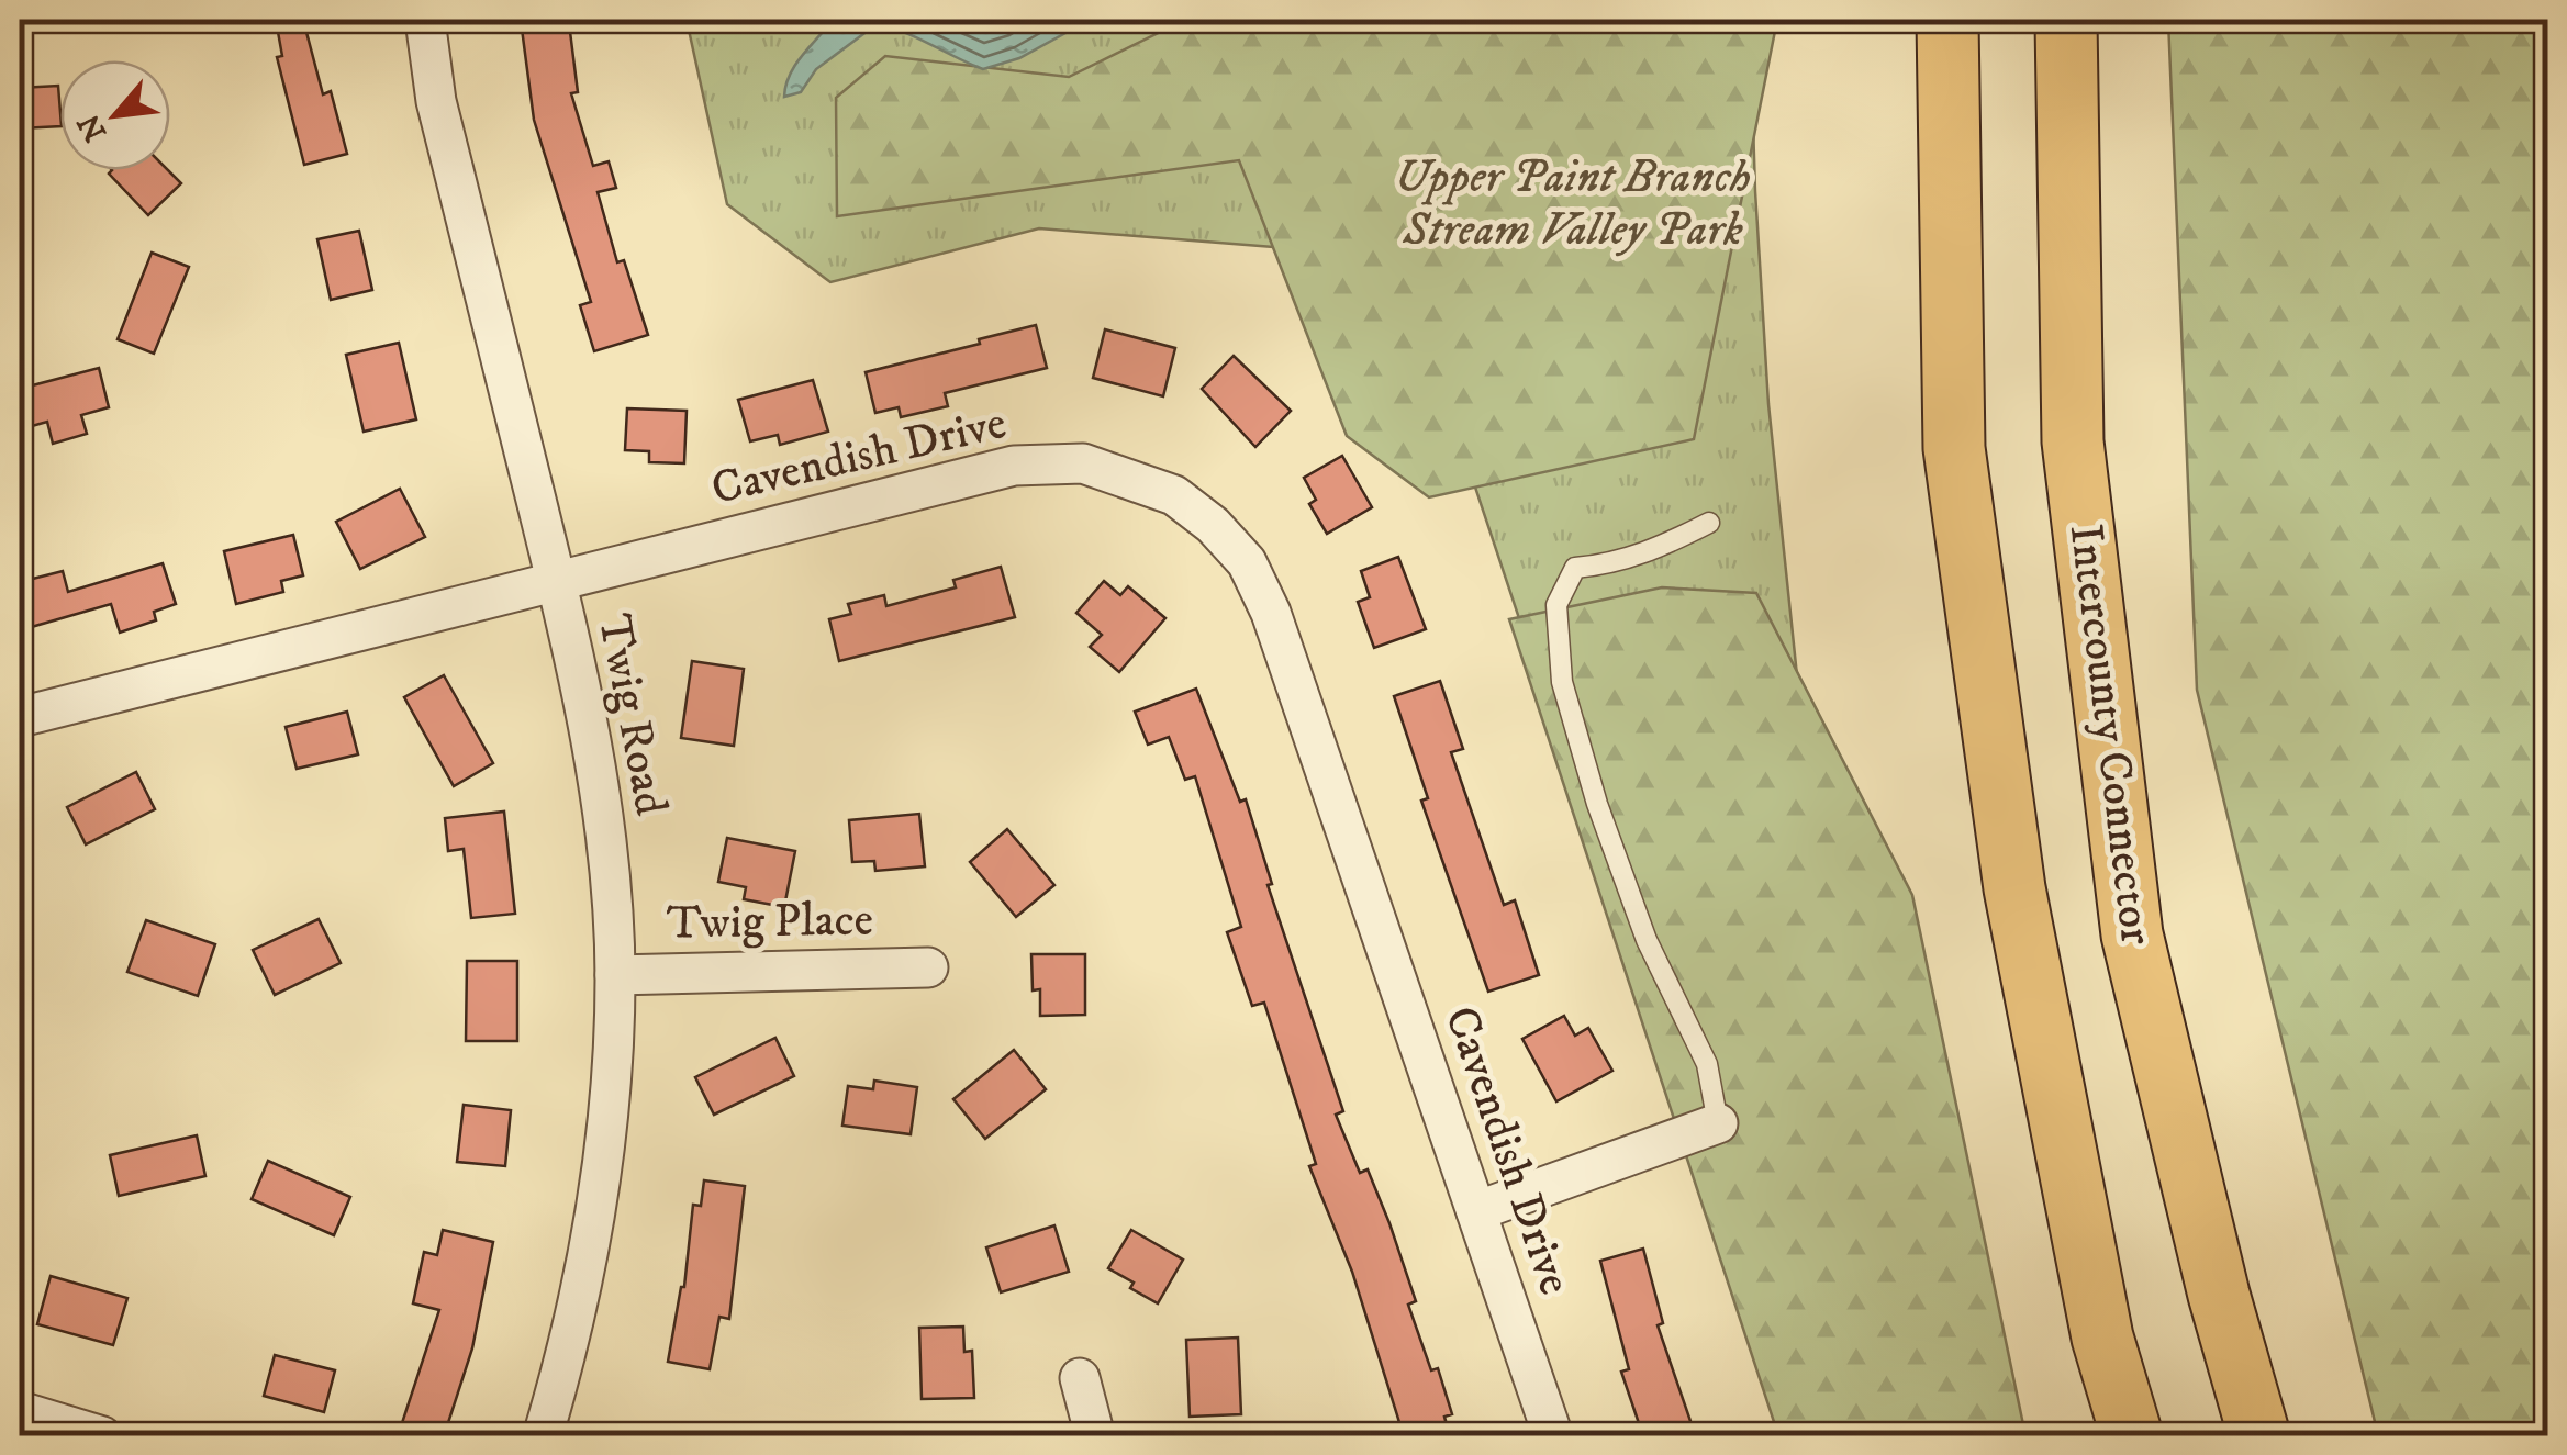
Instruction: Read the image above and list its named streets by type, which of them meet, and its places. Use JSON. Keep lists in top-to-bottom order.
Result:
{
  "streets": {
    "highway": ["Intercounty Connector"],
    "street": ["Cavendish Drive", "Twig Road", "Twig Place"]
  },
  "crossings": [
    ["Cavendish Drive", "Twig Road"],
    ["Twig Road", "Twig Place"]
  ],
  "parks": ["Upper Paint Branch Stream Valley Park"],
  "north": "bottom left"
}
